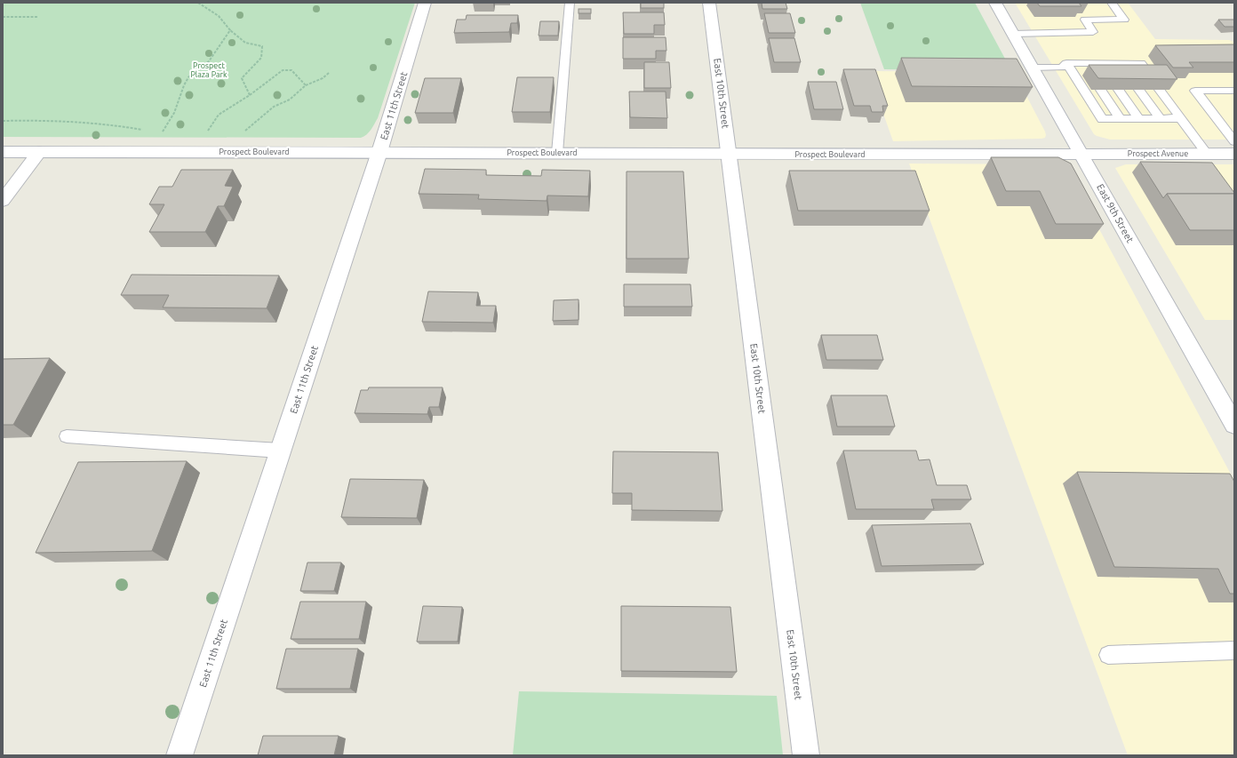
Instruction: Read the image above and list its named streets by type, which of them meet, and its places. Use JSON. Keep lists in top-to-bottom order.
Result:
{
  "streets": {
    "main road": [
      "East 10th Street",
      "East 11th Street",
      "Prospect Boulevard",
      "Prospect Avenue",
      "East 9th Street"
    ]
  },
  "crossings": [
    ["East 10th Street", "Prospect Boulevard"],
    ["East 11th Street", "Prospect Boulevard"],
    ["Prospect Boulevard", "Prospect Avenue"],
    ["Prospect Boulevard", "East 9th Street"],
    ["Prospect Avenue", "East 9th Street"]
  ],
  "parks": ["Prospect Plaza Park"]
}
